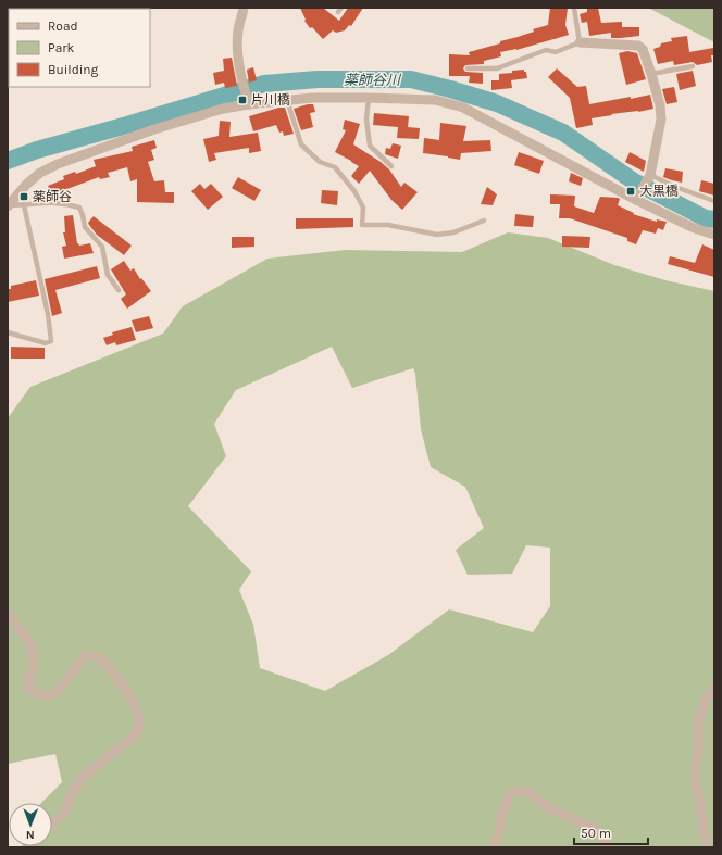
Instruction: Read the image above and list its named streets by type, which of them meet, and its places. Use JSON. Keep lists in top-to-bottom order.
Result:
{
  "water": ["薬師谷川"],
  "places": {
    "transit": ["片川橋", "大黒橋", "薬師谷"]
  },
  "legend": ["Road", "Park", "Building"],
  "scale_bar": "50 m",
  "north": "bottom"
}
